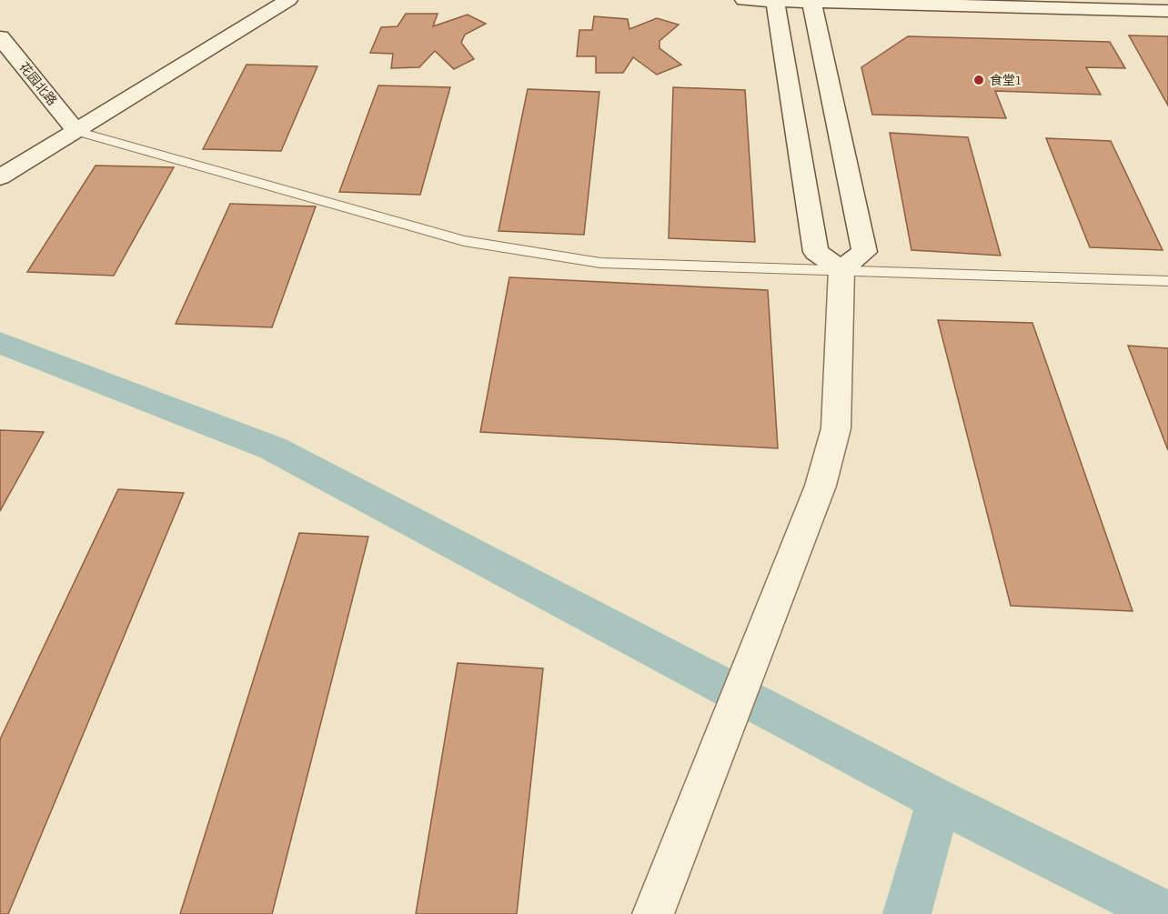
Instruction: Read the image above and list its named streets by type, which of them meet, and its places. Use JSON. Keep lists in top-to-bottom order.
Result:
{
  "streets": {
    "street": ["花园北路"]
  },
  "places": ["食堂1"]
}
